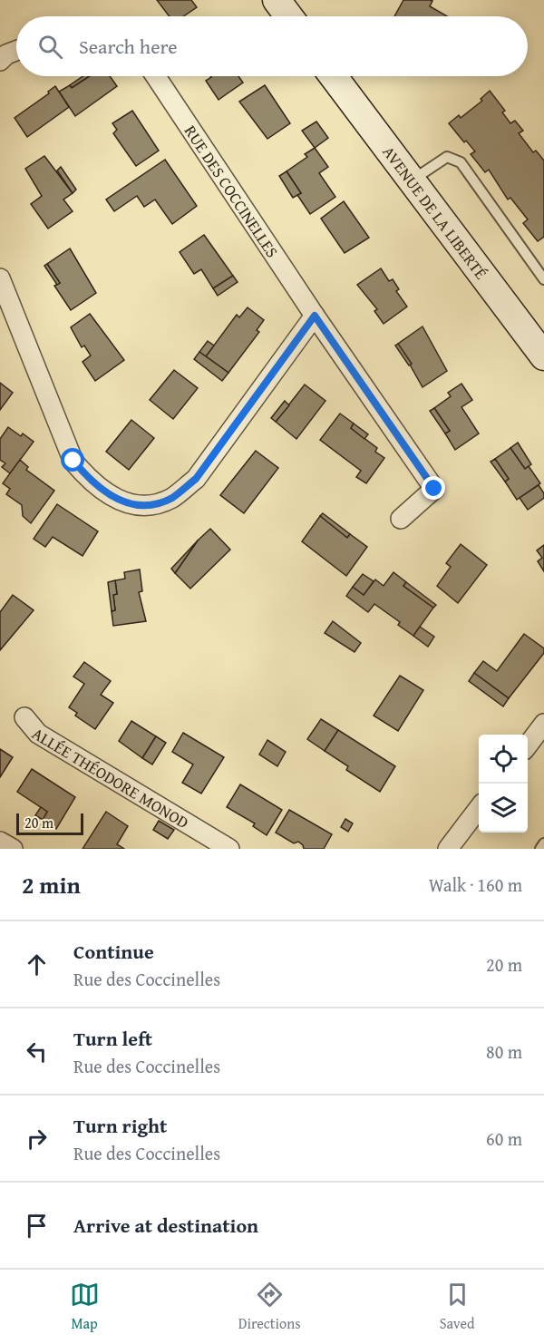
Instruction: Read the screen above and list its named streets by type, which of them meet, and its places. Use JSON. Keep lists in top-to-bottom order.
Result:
{
  "streets": {
    "street": ["RUE DES COCCINELLES", "AVENUE DE LA LIBERTÉ", "ALLÉE THÉODORE MONOD"]
  },
  "scale_bar": "20 m",
  "page": {
    "search": "Search here",
    "scale": "20 m",
    "heading": ["2 min", "Walk · 160 m"],
    "list": [
      ["Continue", "Rue des Coccinelles", "20 m"],
      ["Turn left", "Rue des Coccinelles", "80 m"],
      ["Turn right", "Rue des Coccinelles", "60 m"],
      "Arrive at destination"
    ],
    "nav": ["Map", "Directions", "Saved"]
  }
}
